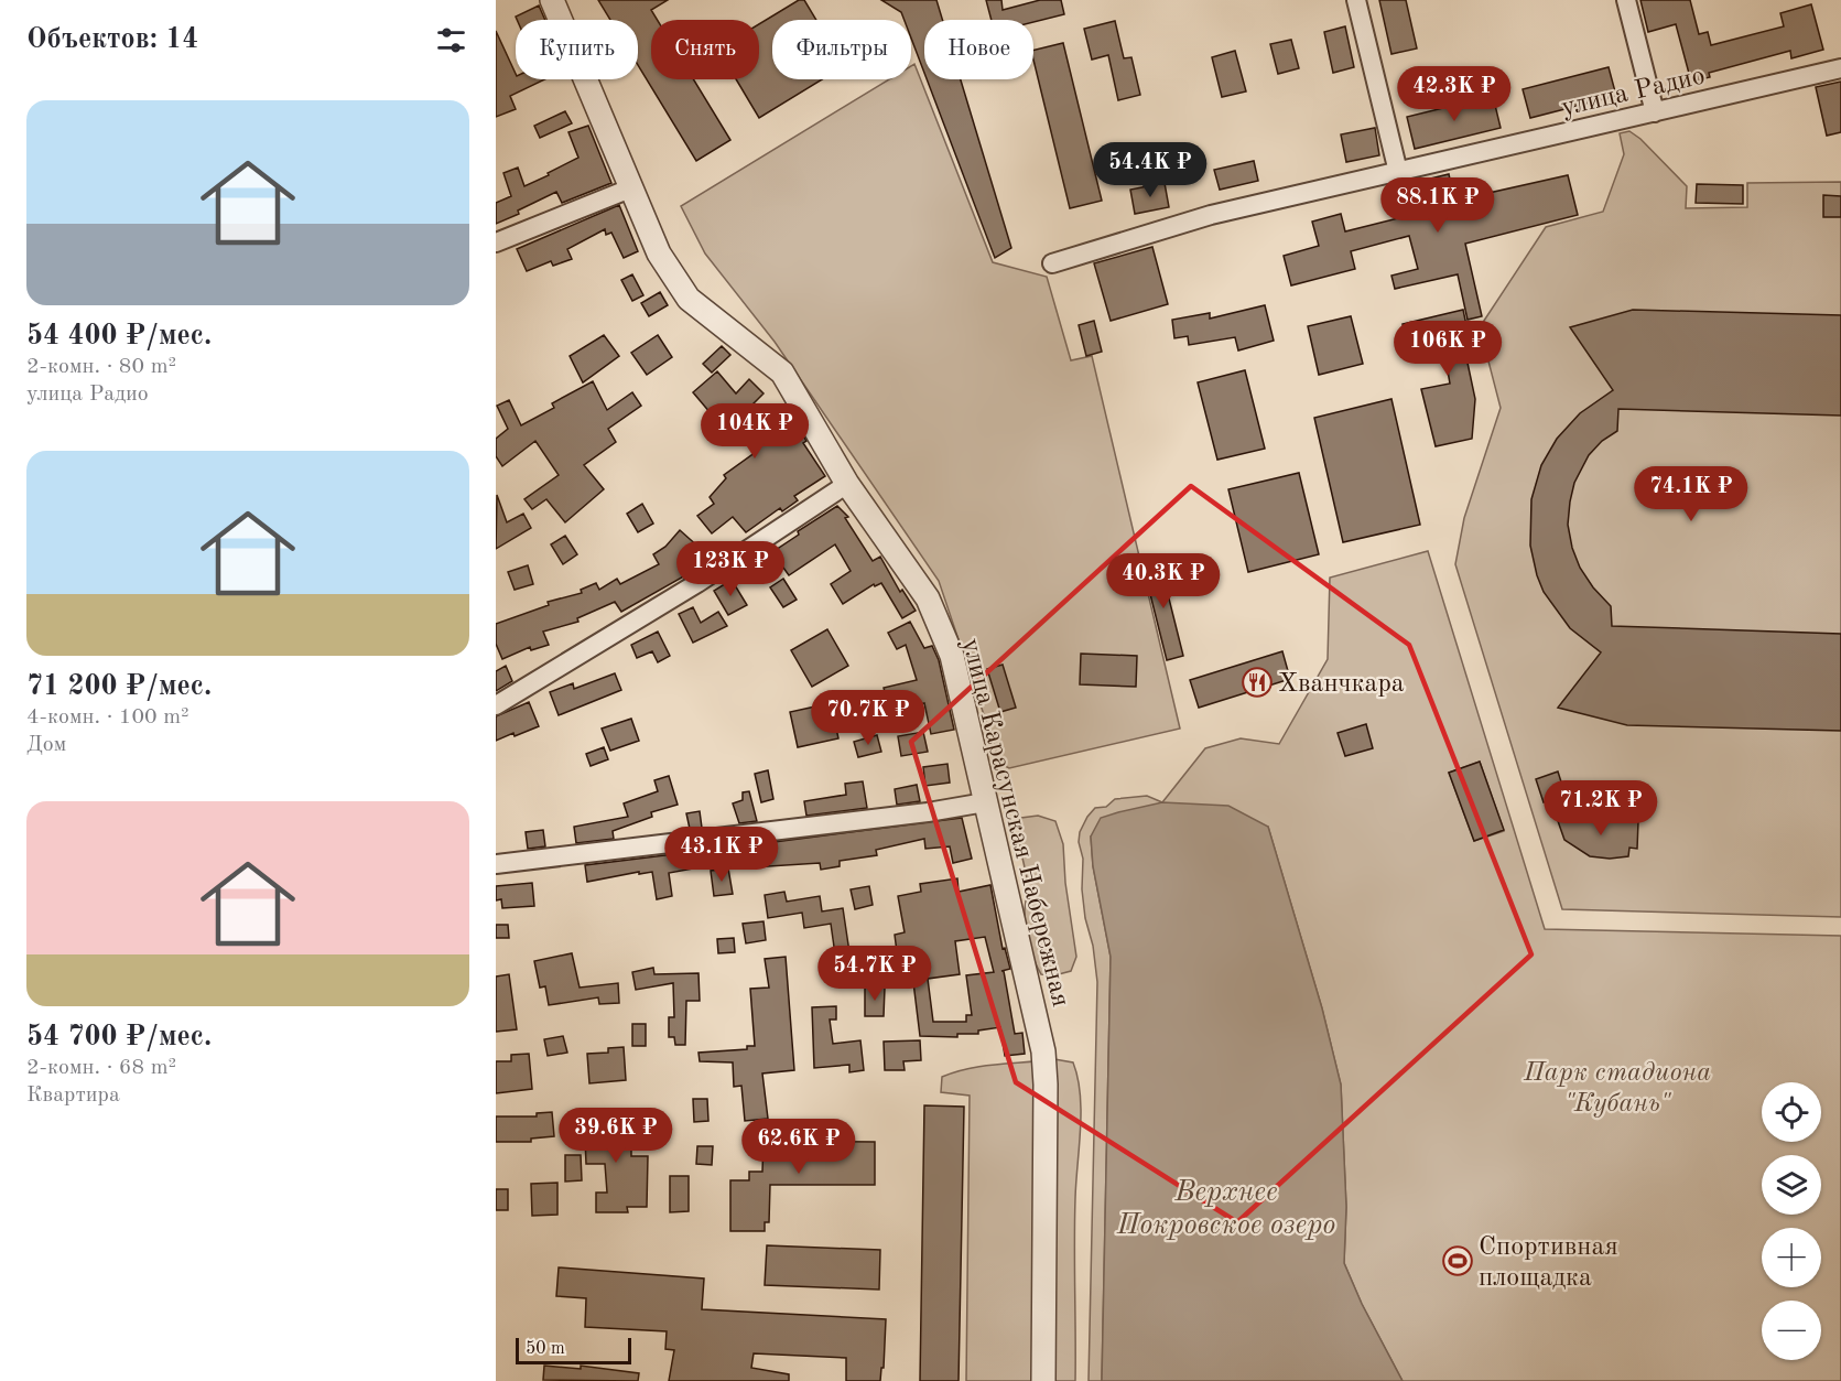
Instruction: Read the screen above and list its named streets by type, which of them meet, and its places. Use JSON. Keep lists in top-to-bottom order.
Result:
{
  "streets": {
    "street": ["улица Радио", "улица Карасунская Набережная"]
  },
  "water": ["Верхнее Покровское озеро"],
  "parks": ["Парк стадиона \"Кубань\""],
  "places": {
    "restaurant": ["Хванчкара"],
    "sports": ["Спортивная площадка"]
  },
  "scale_bar": "50 m",
  "page": {
    "heading": "Объектов: 14",
    "chip": [
      "Купить",
      "Снять",
      "Фильтры",
      "Новое"
    ],
    "price": [
      "42.3K ₽",
      "54.4K ₽",
      "88.1K ₽",
      "106K ₽",
      "104K ₽",
      "74.1K ₽",
      "123K ₽",
      "40.3K ₽",
      "70.7K ₽",
      "71.2K ₽",
      "43.1K ₽",
      "54.7K ₽",
      "39.6K ₽",
      "62.6K ₽"
    ],
    "list": [
      {
        "name": "54 400 ₽/мес.",
        "note": "2-комн. · 80 m² · улица Радио"
      },
      {
        "name": "71 200 ₽/мес.",
        "note": "4-комн. · 100 m² · Дом"
      },
      {
        "name": "54 700 ₽/мес.",
        "note": "2-комн. · 68 m² · Квартира"
      }
    ],
    "map_buttons": ["+", "−"],
    "scale": "50 m"
  }
}
